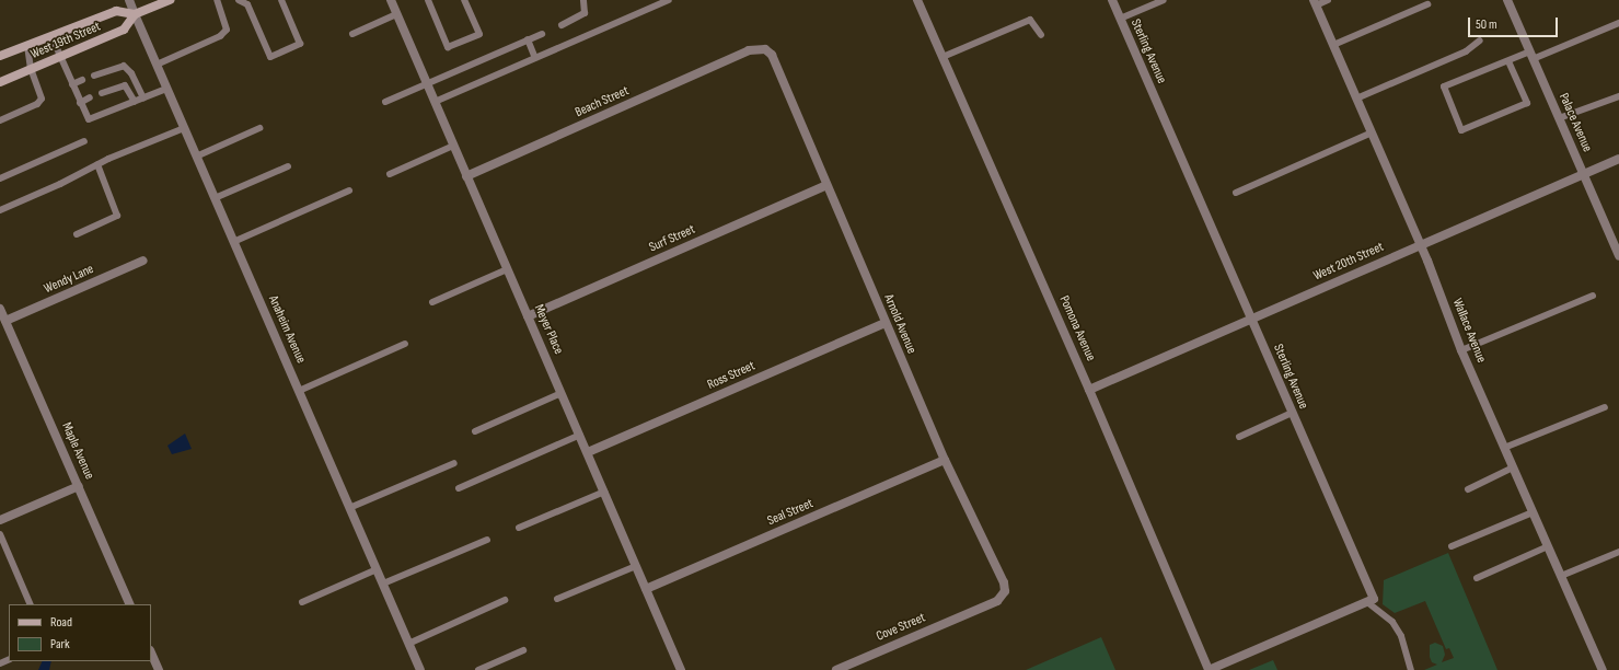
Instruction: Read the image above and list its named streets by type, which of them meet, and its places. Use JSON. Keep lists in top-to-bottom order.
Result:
{
  "streets": {
    "main road": ["West 19th Street"],
    "street": [
      "Sterling Avenue",
      "Beach Street",
      "Palace Avenue",
      "Surf Street",
      "West 20th Street",
      "Wendy Lane",
      "Arnold Avenue",
      "Pomona Avenue",
      "Anaheim Avenue",
      "Meyer Place",
      "Wallace Avenue",
      "Ross Street",
      "Maple Avenue",
      "Seal Street",
      "Cove Street"
    ]
  },
  "crossings": [
    ["West 19th Street", "Anaheim Avenue"],
    ["Sterling Avenue", "West 20th Street"],
    ["Beach Street", "Arnold Avenue"],
    ["Beach Street", "Meyer Place"],
    ["Palace Avenue", "West 20th Street"],
    ["Surf Street", "Arnold Avenue"],
    ["Surf Street", "Meyer Place"],
    ["West 20th Street", "Pomona Avenue"],
    ["West 20th Street", "Wallace Avenue"],
    ["Wendy Lane", "Maple Avenue"],
    ["Arnold Avenue", "Ross Street"],
    ["Arnold Avenue", "Seal Street"],
    ["Arnold Avenue", "Cove Street"],
    ["Meyer Place", "Ross Street"],
    ["Meyer Place", "Seal Street"]
  ],
  "legend": ["Road", "Park"],
  "scale_bar": "50 m"
}
